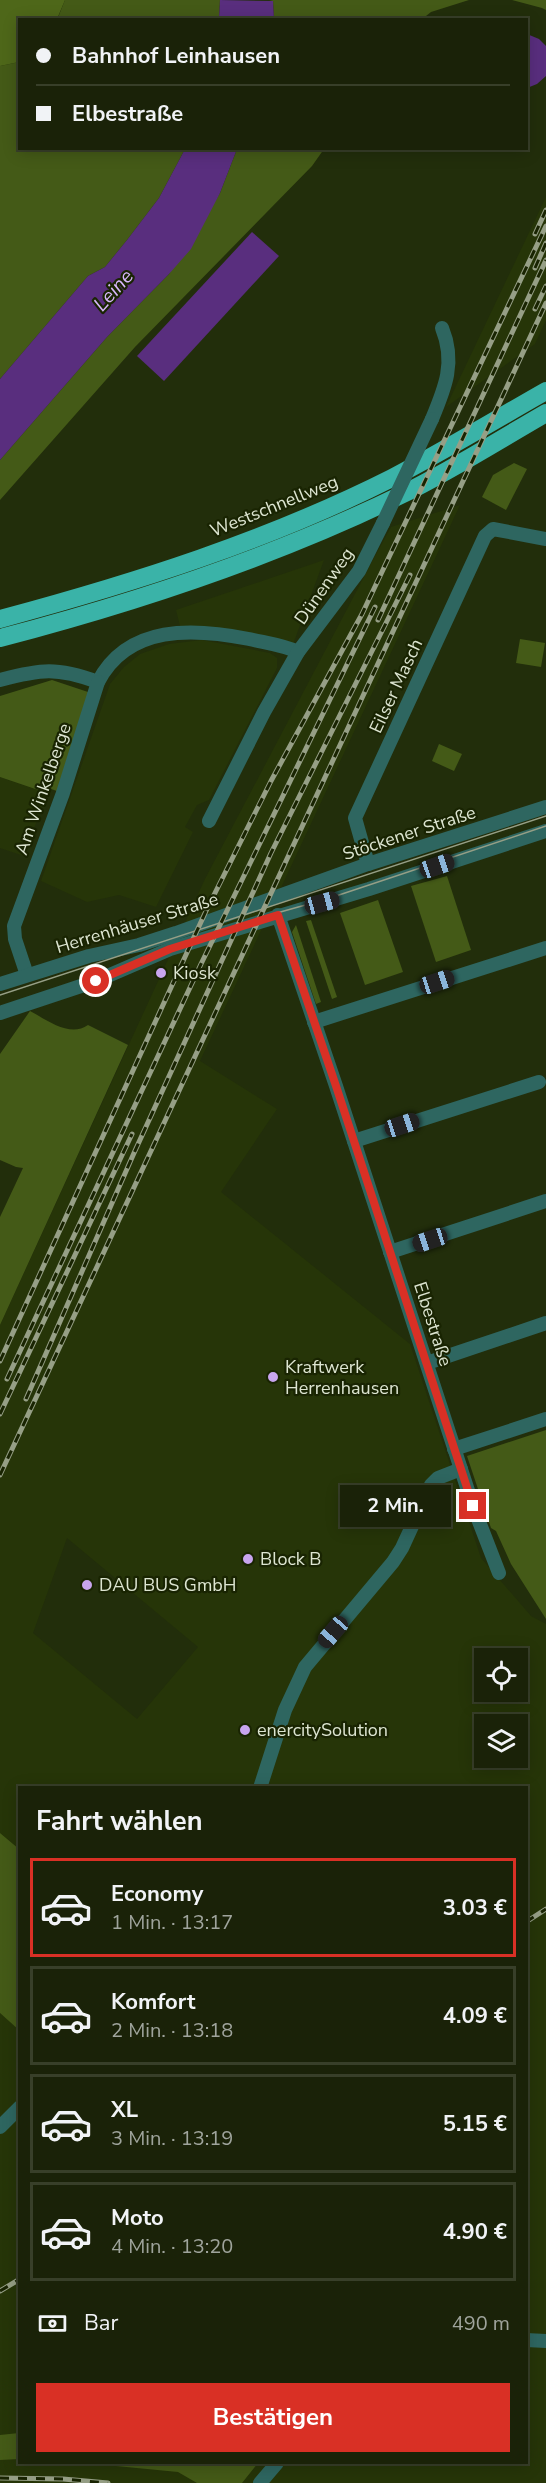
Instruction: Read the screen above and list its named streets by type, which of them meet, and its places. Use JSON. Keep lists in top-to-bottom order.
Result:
{
  "streets": {
    "highway": ["Westschnellweg"],
    "street": [
      "Dünenweg",
      "Eilser Masch",
      "Am Winkelberge",
      "Stöckener Straße",
      "Herrenhäuser Straße",
      "Elbestraße"
    ]
  },
  "crossings": [
    ["Dünenweg", "Am Winkelberge"],
    ["Eilser Masch", "Stöckener Straße"],
    ["Am Winkelberge", "Herrenhäuser Straße"],
    ["Stöckener Straße", "Herrenhäuser Straße"],
    ["Herrenhäuser Straße", "Elbestraße"]
  ],
  "water": ["Leine"],
  "places": [
    "Kiosk",
    "Kraftwerk Herrenhausen",
    "Block B",
    "DAU BUS GmbH",
    "enercitySolution"
  ],
  "page": {
    "banner": ["Bahnhof Leinhausen", "Elbestraße"],
    "bubble": "2 Min.",
    "heading": "Fahrt wählen",
    "list": [
      {
        "name": "Economy",
        "note": "1 Min. · 13:17",
        "value": "3.03 €"
      },
      {
        "name": "Komfort",
        "note": "2 Min. · 13:18",
        "value": "4.09 €"
      },
      {
        "name": "XL",
        "note": "3 Min. · 13:19",
        "value": "5.15 €"
      },
      {
        "name": "Moto",
        "note": "4 Min. · 13:20",
        "value": "4.90 €"
      }
    ],
    "pay": ["Bar", "490 m"],
    "buttons": "Bestätigen"
  }
}
